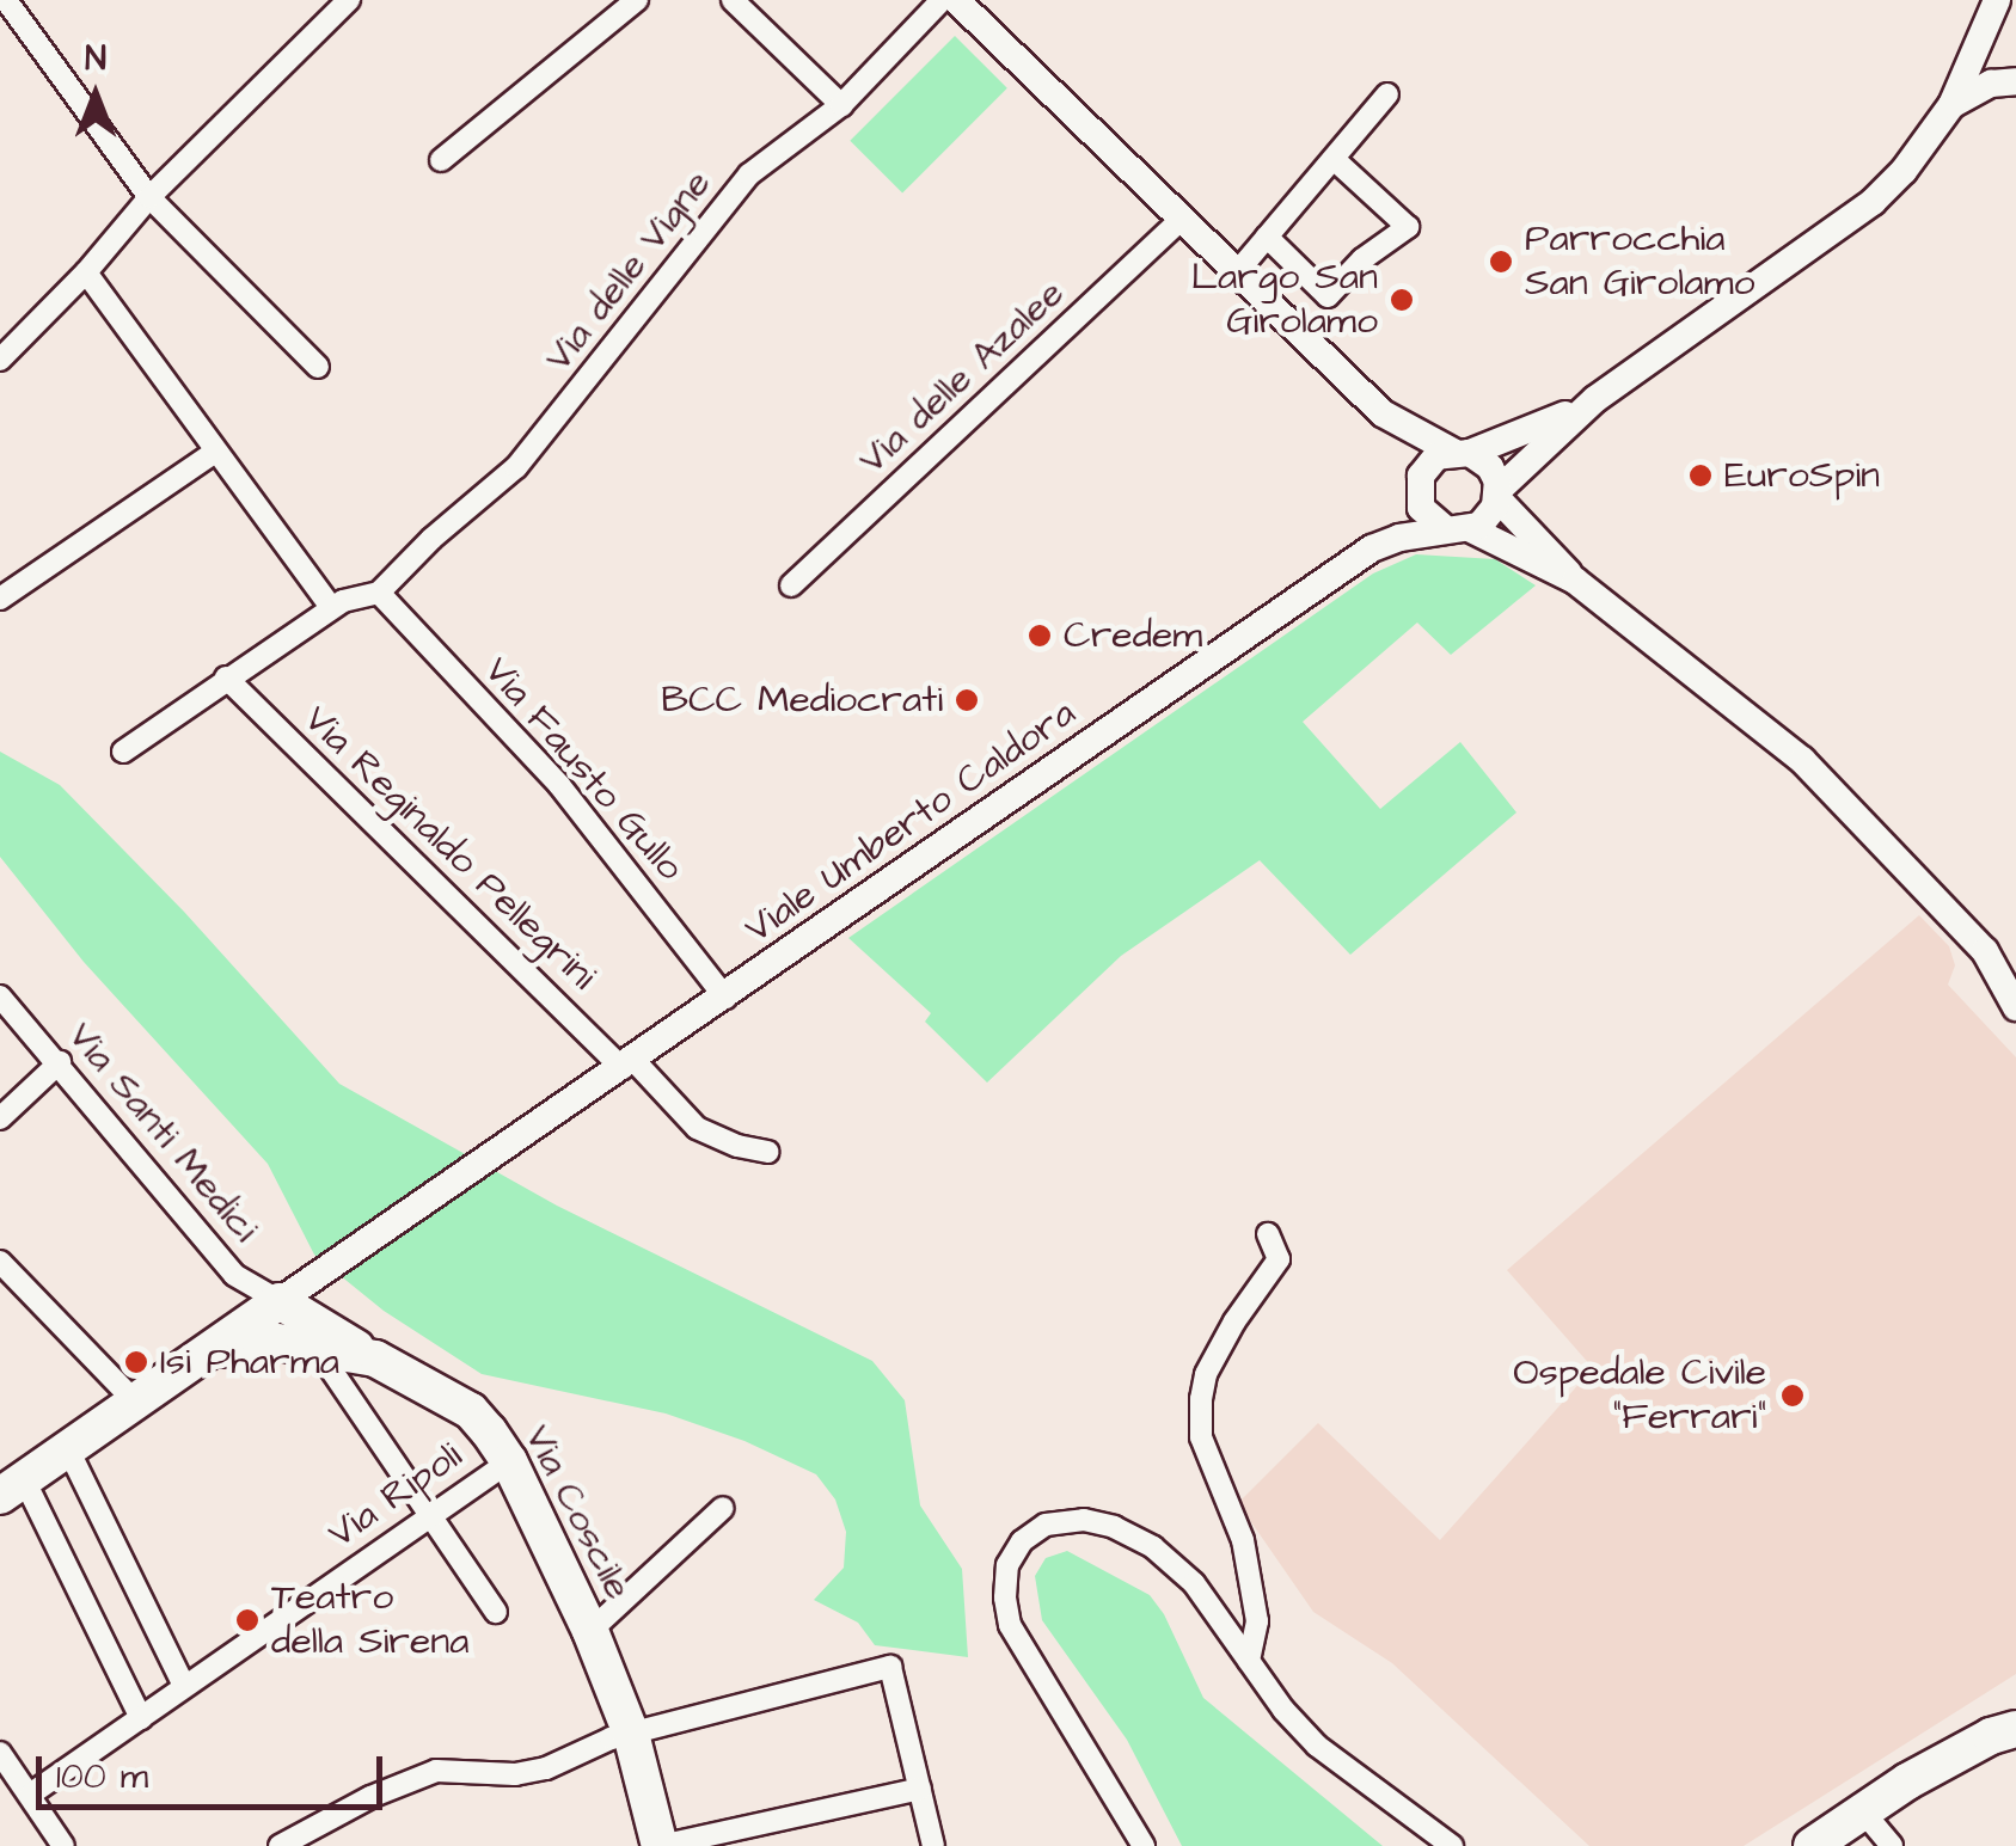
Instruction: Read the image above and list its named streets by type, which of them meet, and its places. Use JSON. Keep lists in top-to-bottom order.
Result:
{
  "streets": {
    "main road": ["Via Coscile"],
    "street": [
      "Via delle Vigne",
      "Via delle Azalee",
      "Via Fausto Gullo",
      "Viale Umberto Caldora",
      "Via Reginaldo Pellegrini",
      "Via Santi Medici",
      "Via Ripoli"
    ]
  },
  "crossings": [
    ["Via delle Vigne", "Via Fausto Gullo"],
    ["Via Fausto Gullo", "Viale Umberto Caldora"],
    ["Viale Umberto Caldora", "Via Reginaldo Pellegrini"],
    ["Viale Umberto Caldora", "Via Santi Medici"],
    ["Via Ripoli", "Via Coscile"]
  ],
  "places": [
    "Parrocchia San Girolamo",
    "Largo San Girolamo",
    "EuroSpin",
    "Credem",
    "BCC Mediocrati",
    "Isi Pharma",
    "Ospedale Civile \"Ferrari\"",
    "Teatro della Sirena"
  ],
  "scale_bar": "100 m",
  "north": "top"
}
